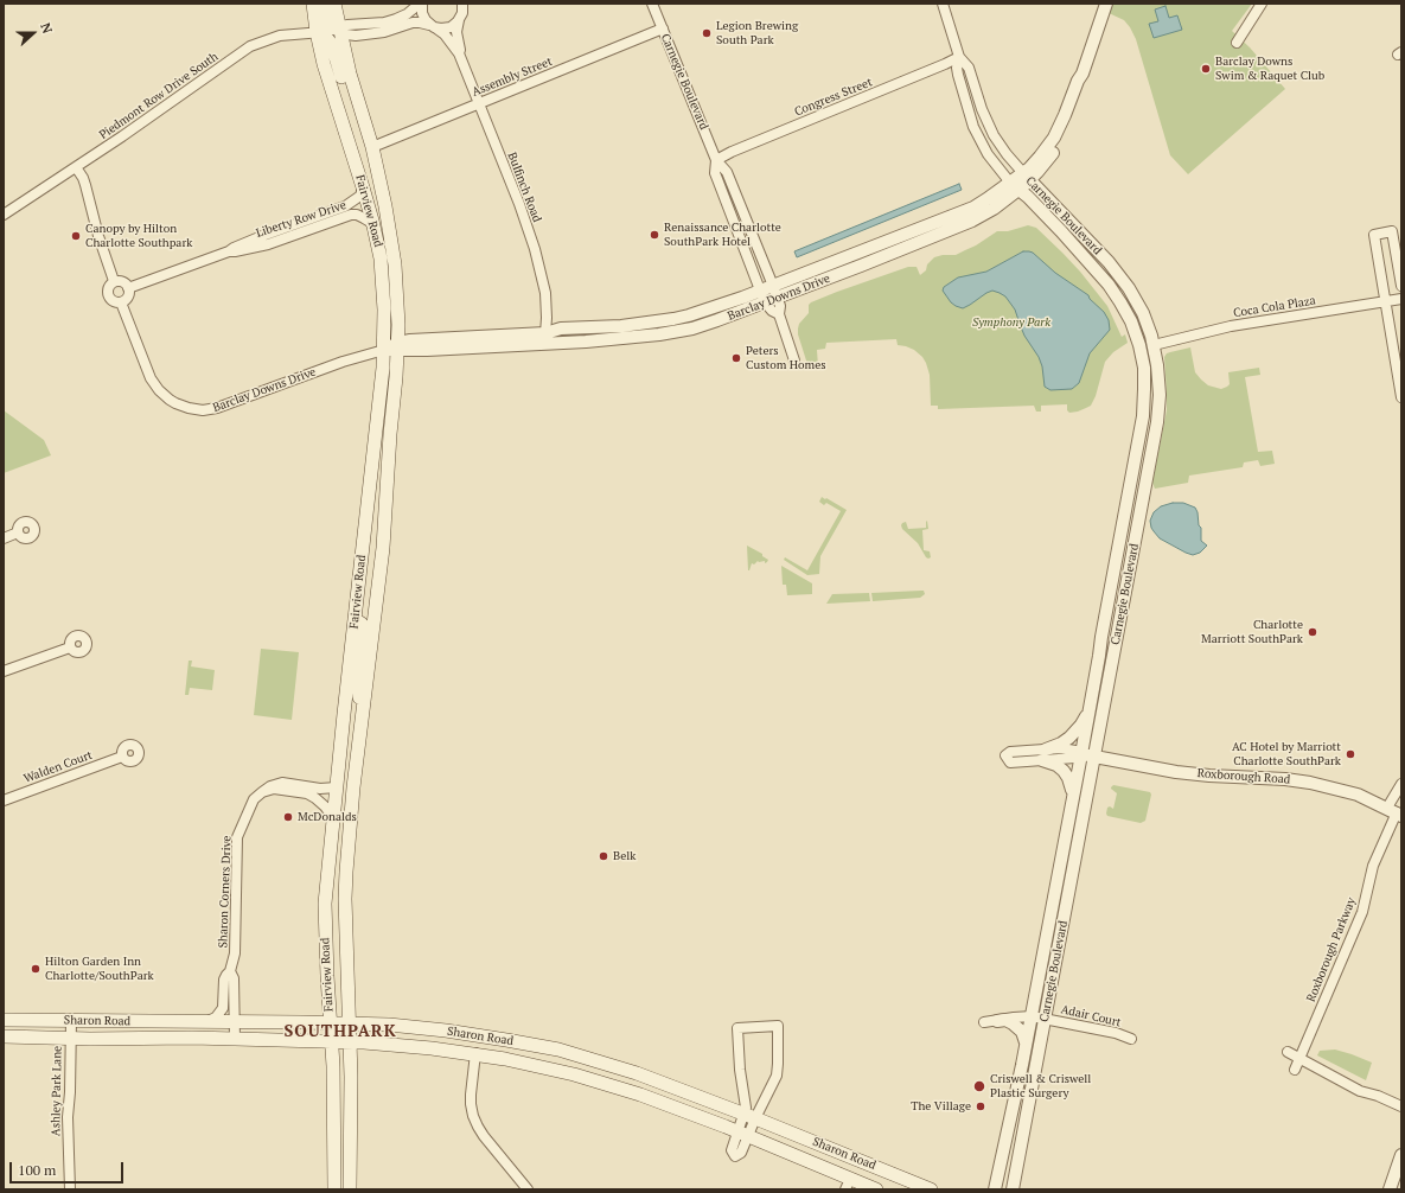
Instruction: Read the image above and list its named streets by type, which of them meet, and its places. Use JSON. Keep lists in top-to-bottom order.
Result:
{
  "streets": {
    "main road": ["Fairview Road", "Sharon Road"],
    "street": [
      "Assembly Street",
      "Carnegie Boulevard",
      "Piedmont Row Drive South",
      "Congress Street",
      "Bulfinch Road",
      "Liberty Row Drive",
      "Barclay Downs Drive",
      "Coca Cola Plaza",
      "Walden Court",
      "Roxborough Road",
      "Sharon Corners Drive",
      "Roxborough Parkway",
      "Adair Court",
      "Ashley Park Lane"
    ]
  },
  "crossings": [
    ["Assembly Street", "Carnegie Boulevard"],
    ["Assembly Street", "Bulfinch Road"],
    ["Assembly Street", "Fairview Road"],
    ["Carnegie Boulevard", "Congress Street"],
    ["Carnegie Boulevard", "Barclay Downs Drive"],
    ["Carnegie Boulevard", "Coca Cola Plaza"],
    ["Carnegie Boulevard", "Roxborough Road"],
    ["Carnegie Boulevard", "Adair Court"],
    ["Piedmont Row Drive South", "Fairview Road"],
    ["Piedmont Row Drive South", "Barclay Downs Drive"],
    ["Bulfinch Road", "Barclay Downs Drive"],
    ["Fairview Road", "Liberty Row Drive"],
    ["Fairview Road", "Barclay Downs Drive"],
    ["Fairview Road", "Sharon Road"],
    ["Liberty Row Drive", "Barclay Downs Drive"],
    ["Roxborough Road", "Roxborough Parkway"],
    ["Sharon Corners Drive", "Sharon Road"],
    ["Sharon Road", "Ashley Park Lane"]
  ],
  "districts": ["SOUTHPARK"],
  "parks": ["Symphony Park"],
  "places": [
    "Legion Brewing South Park",
    "Barclay Downs Swim & Raquet Club",
    "Renaissance Charlotte SouthPark Hotel",
    "Canopy by Hilton Charlotte Southpark",
    "Peters Custom Homes",
    "Charlotte Marriott SouthPark",
    "AC Hotel by Marriott Charlotte SouthPark",
    "McDonalds",
    "Belk",
    "Hilton Garden Inn Charlotte/SouthPark",
    "Criswell & Criswell Plastic Surgery",
    "The Village"
  ],
  "scale_bar": "100 m",
  "north": "right"
}
